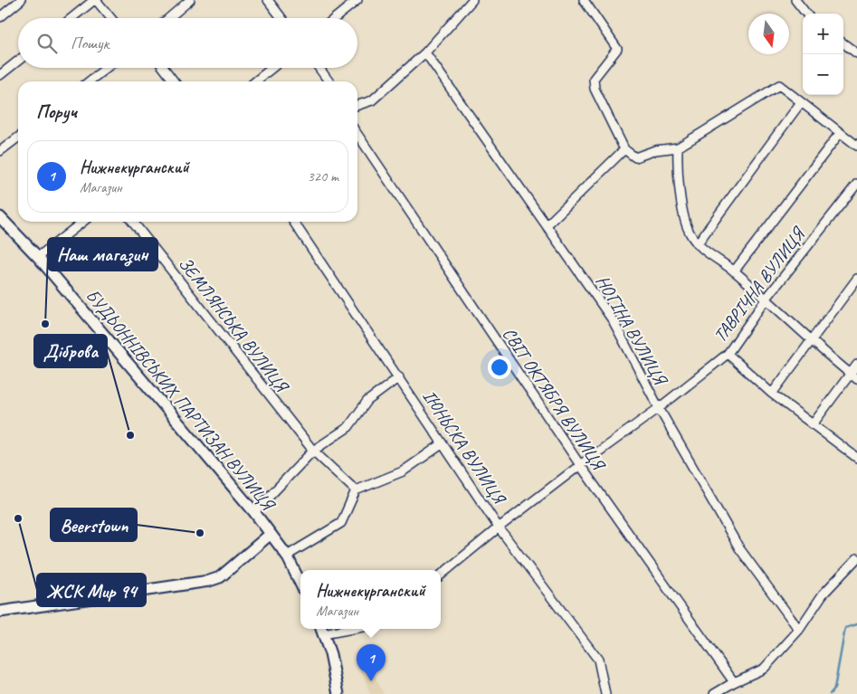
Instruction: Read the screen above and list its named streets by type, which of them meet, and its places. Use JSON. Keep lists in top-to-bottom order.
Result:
{
  "streets": {
    "main road": ["БУДЬОННІВСЬКИХ ПАРТИЗАН ВУЛИЦЯ"],
    "street": [
      "ТАВРІЧНА ВУЛИЦЯ",
      "ЗЕМЛЯНСЬКА ВУЛИЦЯ",
      "НОГІНА ВУЛИЦЯ",
      "СВІТ ОКТЯБРЯ ВУЛИЦЯ",
      "IЮНЬСКА ВУЛИЦЯ"
    ]
  },
  "crossings": [
    ["ТАВРІЧНА ВУЛИЦЯ", "НОГІНА ВУЛИЦЯ"],
    ["ТАВРІЧНА ВУЛИЦЯ", "СВІТ ОКТЯБРЯ ВУЛИЦЯ"],
    ["ТАВРІЧНА ВУЛИЦЯ", "IЮНЬСКА ВУЛИЦЯ"]
  ],
  "places": [
    "Наш магазин",
    "Діброва",
    "ЖСК Мир 94",
    "Beerstown"
  ],
  "north": "bottom",
  "page": {
    "map_buttons": ["+", "−"],
    "search": "Пошук",
    "heading": "Поруч",
    "list": [
      {
        "mark": "1",
        "name": "Нижнекурганский",
        "note": "Магазин",
        "value": "320 m"
      }
    ],
    "popup": ["Нижнекурганский", "Магазин"],
    "pins": "1"
  }
}
